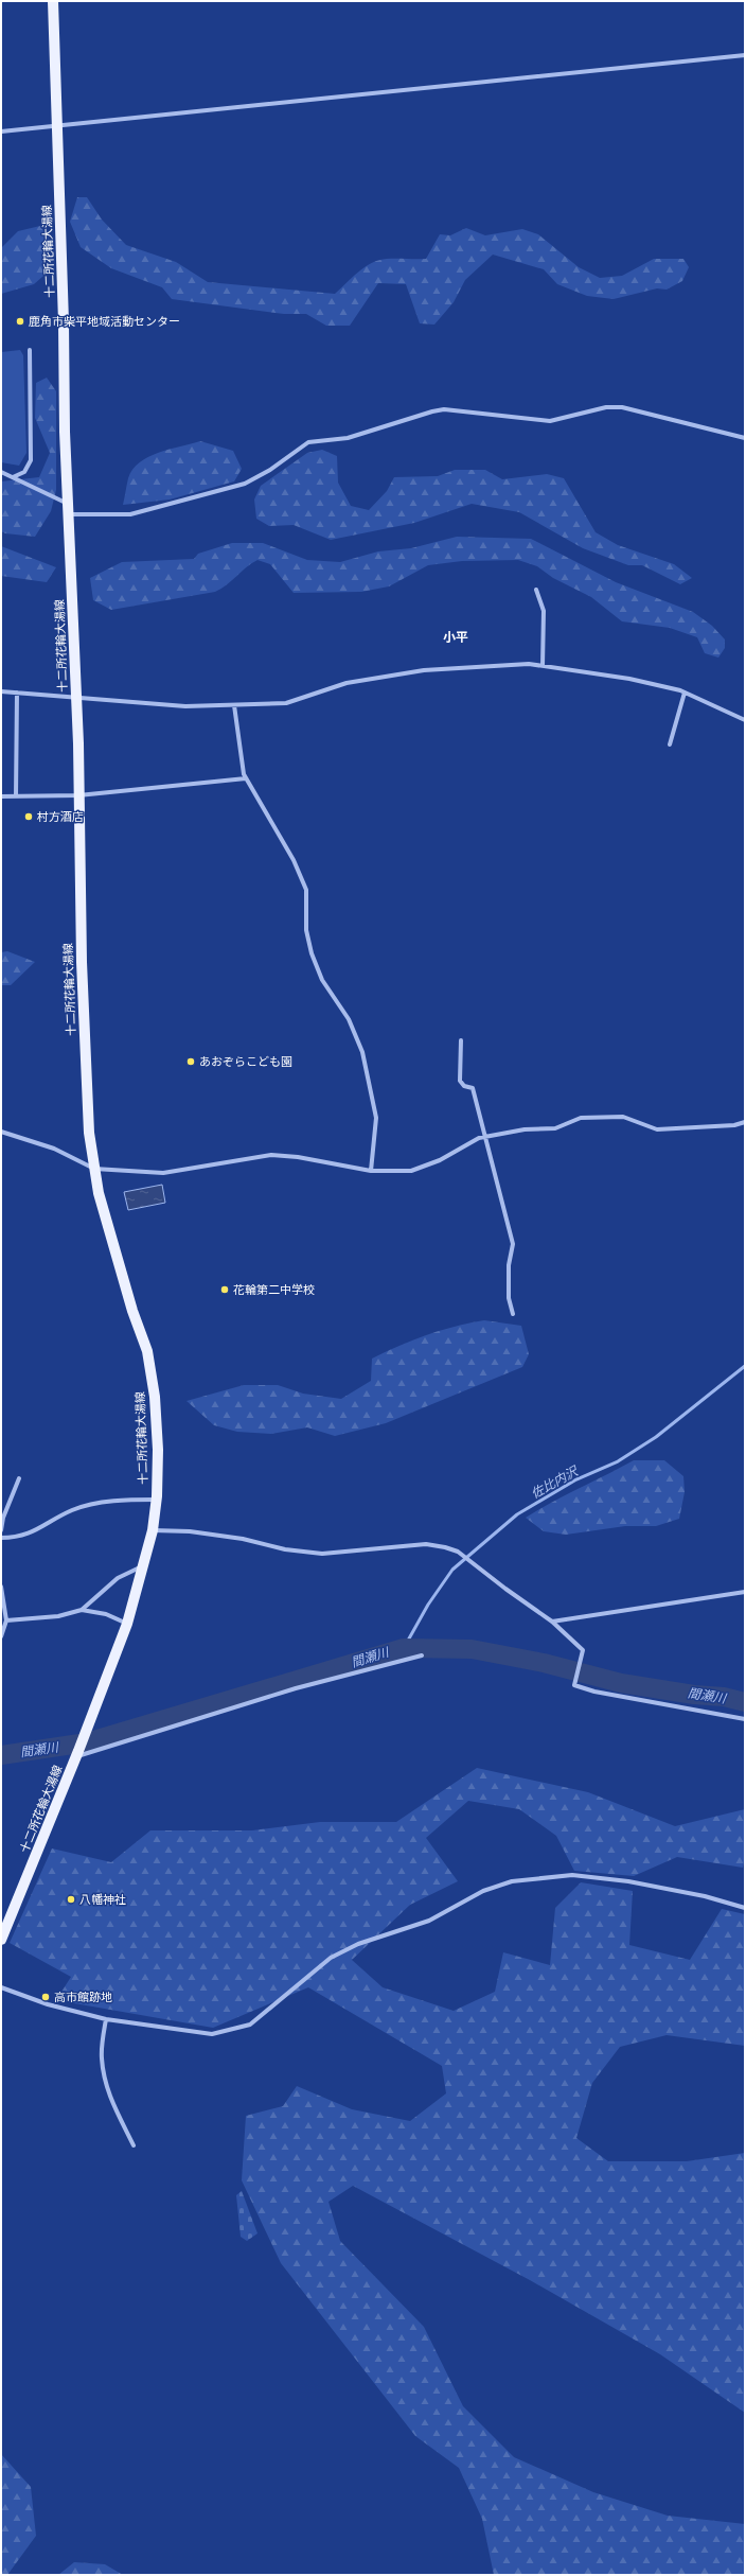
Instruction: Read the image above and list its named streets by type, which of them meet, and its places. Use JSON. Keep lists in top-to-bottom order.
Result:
{
  "streets": {
    "main road": ["十二所花輪大湯線"]
  },
  "districts": ["小平"],
  "water": ["佐比内沢", "間瀬川"],
  "places": [
    "鹿角市柴平地域活動センター",
    "村方酒店",
    "あおぞらこども園",
    "花輪第二中学校",
    "八幡神社",
    "高市館跡地"
  ]
}
